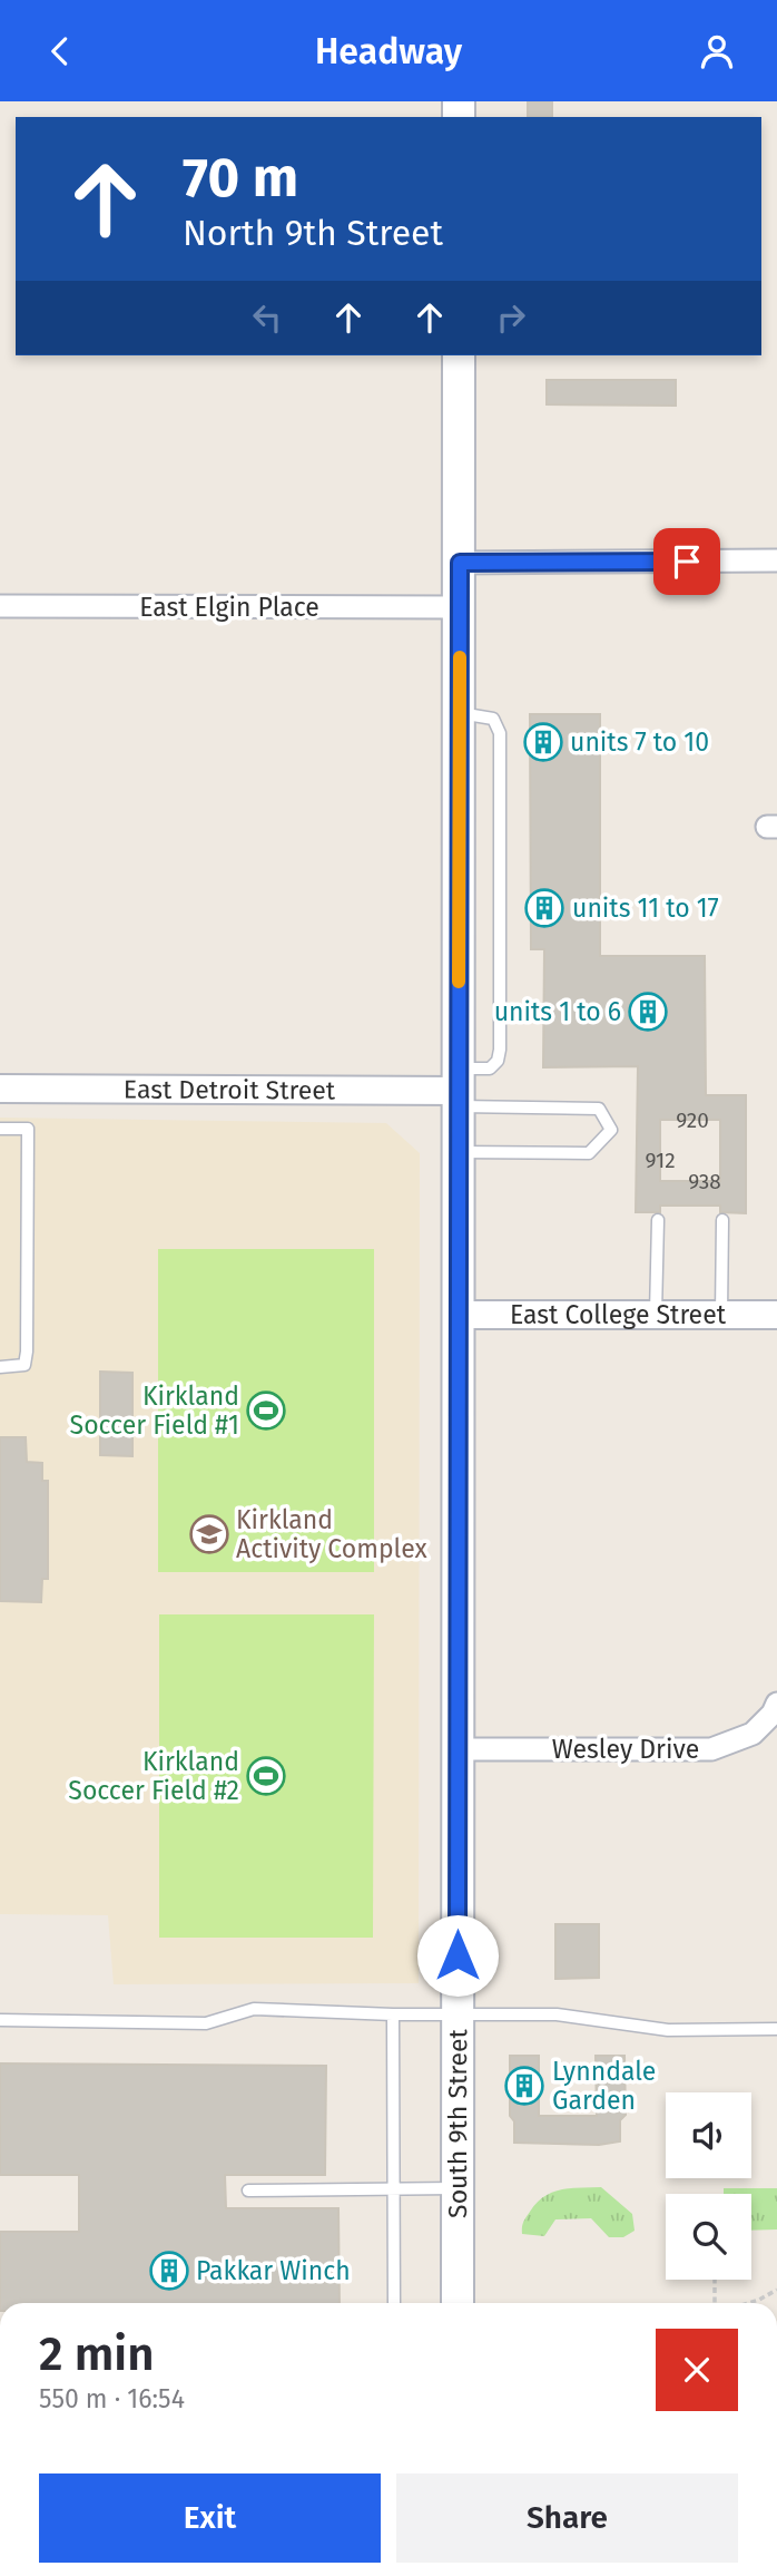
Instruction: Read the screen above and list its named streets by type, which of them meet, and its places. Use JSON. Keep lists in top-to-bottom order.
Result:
{
  "streets": {
    "main road": ["South 9th Street"],
    "street": [
      "East Elgin Place",
      "East Detroit Street",
      "East College Street",
      "Wesley Drive"
    ]
  },
  "crossings": [
    ["East Elgin Place", "South 9th Street"],
    ["East Detroit Street", "South 9th Street"],
    ["East College Street", "South 9th Street"],
    ["Wesley Drive", "South 9th Street"]
  ],
  "places": {
    "building": [
      "units 7 to 10",
      "units 11 to 17",
      "units 1 to 6",
      "Lynndale Garden",
      "Pakkar Winch"
    ],
    "sports": ["Kirkland Soccer Field #1", "Kirkland Soccer Field #2"],
    "school or university": ["Kirkland Activity Complex"]
  },
  "house_numbers": ["920", "912", "938"],
  "page": {
    "header": "Headway",
    "turn": ["70 m", "North 9th Street"],
    "heading": ["2 min", "550 m · 16:54"],
    "buttons": ["Exit", "Share"]
  }
}
